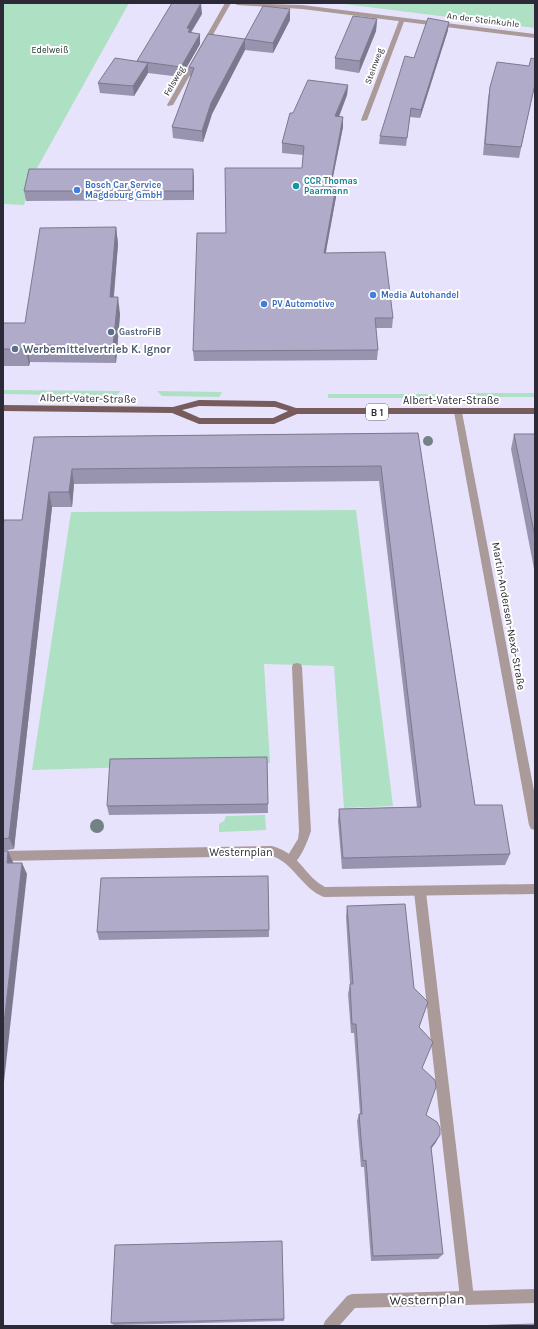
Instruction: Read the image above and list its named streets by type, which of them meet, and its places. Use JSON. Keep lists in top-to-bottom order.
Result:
{
  "streets": {
    "main road": ["Albert-Vater-Straße", "B 1"],
    "street": [
      "An der Steinkuhle",
      "Steinweg",
      "Felsweg",
      "Martin-Andersen-Nexö-Straße",
      "Westernplan"
    ]
  },
  "crossings": [
    ["An der Steinkuhle", "Steinweg"],
    ["Albert-Vater-Straße", "Martin-Andersen-Nexö-Straße"]
  ],
  "parks": ["Edelweiß"],
  "places": [
    "CCR Thomas Paarmann",
    "Bosch Car Service Magdeburg GmbH",
    "Media Autohandel",
    "PV Automotive",
    "GastroFiB",
    "Werbemittelvertrieb K. Ignor"
  ]
}
